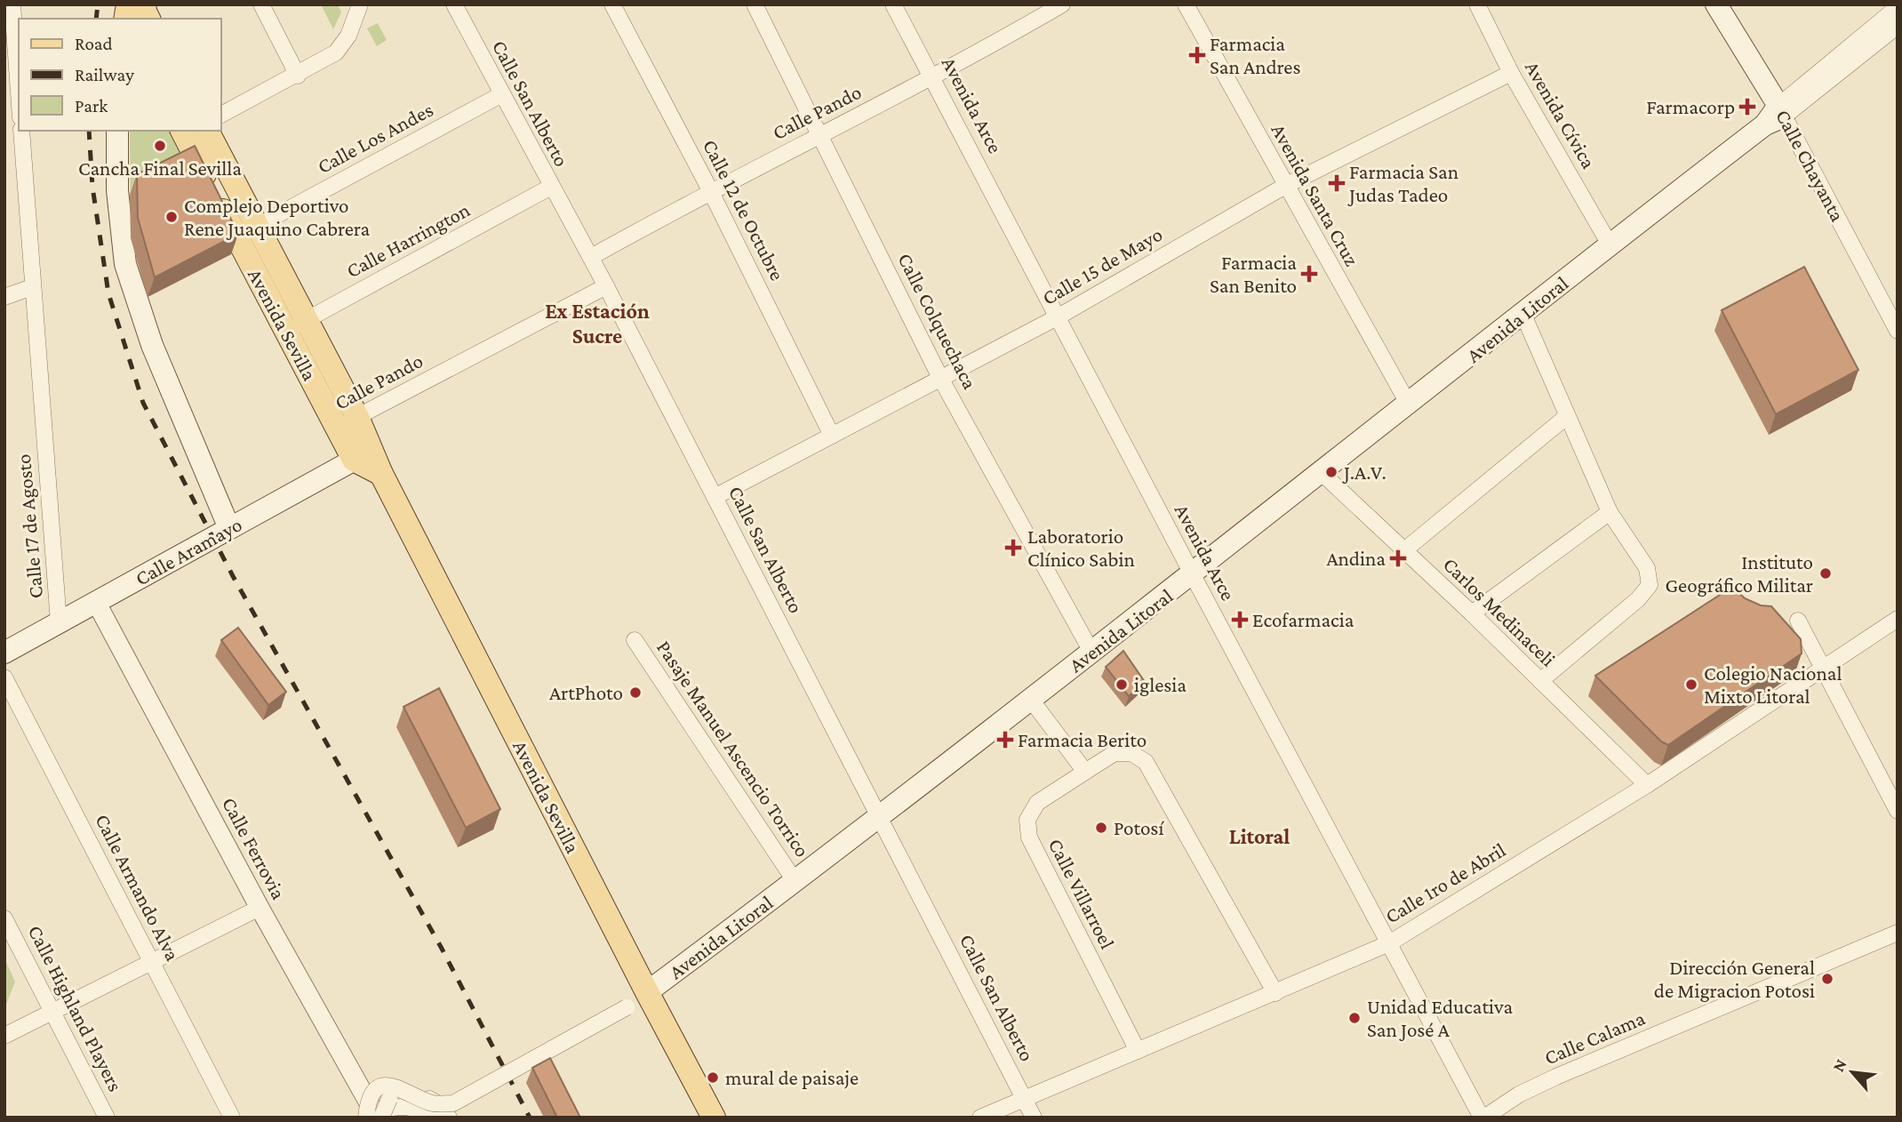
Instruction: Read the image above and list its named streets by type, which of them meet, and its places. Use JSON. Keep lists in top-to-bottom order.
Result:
{
  "streets": {
    "main road": [
      "Calle Chayanta",
      "Avenida Litoral",
      "Avenida Sevilla",
      "Calle Aramayo"
    ],
    "street": [
      "Calle San Alberto",
      "Avenida Arce",
      "Calle Pando",
      "Avenida Cívica",
      "Calle Los Andes",
      "Avenida Santa Cruz",
      "Calle 12 de Octubre",
      "Calle Harrington",
      "Calle 15 de Mayo",
      "Calle Colquechaca",
      "Calle 17 de Agosto",
      "Carlos Medinaceli",
      "Pasaje Manuel Ascencio Torrico",
      "Calle Ferrovia",
      "Calle 1ro de Abril",
      "Calle Armando Alva",
      "Calle Villarroel",
      "Calle Highland Players",
      "Calle Calama"
    ]
  },
  "crossings": [
    ["Calle San Alberto", "Calle Pando"],
    ["Calle San Alberto", "Calle Los Andes"],
    ["Calle San Alberto", "Calle Harrington"],
    ["Calle San Alberto", "Calle 15 de Mayo"],
    ["Calle San Alberto", "Avenida Litoral"],
    ["Calle San Alberto", "Calle 1ro de Abril"],
    ["Avenida Arce", "Calle Pando"],
    ["Avenida Arce", "Calle 15 de Mayo"],
    ["Avenida Arce", "Avenida Litoral"],
    ["Avenida Arce", "Calle 1ro de Abril"],
    ["Avenida Arce", "Calle Calama"],
    ["Calle Pando", "Calle 12 de Octubre"],
    ["Calle Pando", "Calle Colquechaca"],
    ["Calle Pando", "Avenida Sevilla"],
    ["Avenida Cívica", "Calle 15 de Mayo"],
    ["Avenida Cívica", "Avenida Litoral"],
    ["Calle Los Andes", "Avenida Sevilla"],
    ["Calle Chayanta", "Avenida Litoral"],
    ["Avenida Santa Cruz", "Calle 15 de Mayo"],
    ["Avenida Santa Cruz", "Avenida Litoral"],
    ["Calle 12 de Octubre", "Calle 15 de Mayo"],
    ["Calle Harrington", "Avenida Sevilla"],
    ["Calle 15 de Mayo", "Calle Colquechaca"],
    ["Avenida Litoral", "Calle Colquechaca"],
    ["Avenida Litoral", "Avenida Sevilla"],
    ["Avenida Litoral", "Carlos Medinaceli"],
    ["Avenida Litoral", "Pasaje Manuel Ascencio Torrico"],
    ["Avenida Sevilla", "Calle Aramayo"],
    ["Calle 17 de Agosto", "Calle Aramayo"],
    ["Calle Aramayo", "Calle Ferrovia"],
    ["Carlos Medinaceli", "Calle 1ro de Abril"],
    ["Calle 1ro de Abril", "Calle Villarroel"]
  ],
  "districts": ["Ex Estación Sucre", "Litoral"],
  "places": {
    "health": [
      "Farmacia San Andres",
      "Farmacorp",
      "Farmacia San Judas Tadeo",
      "Farmacia San Benito",
      "Laboratorio Clínico Sabin",
      "Andina",
      "Ecofarmacia",
      "Farmacia Berito"
    ],
    "other": [
      "Cancha Final Sevilla",
      "Complejo Deportivo Rene Juaquino Cabrera",
      "J.A.V.",
      "Instituto Geográfico Militar",
      "iglesia",
      "Colegio Nacional Mixto Litoral",
      "ArtPhoto",
      "Potosí",
      "Dirección General de Migracion Potosi",
      "Unidad Educativa San José A",
      "mural de paisaje"
    ]
  },
  "legend": ["Road", "Railway", "Park"],
  "north": "top left"
}
